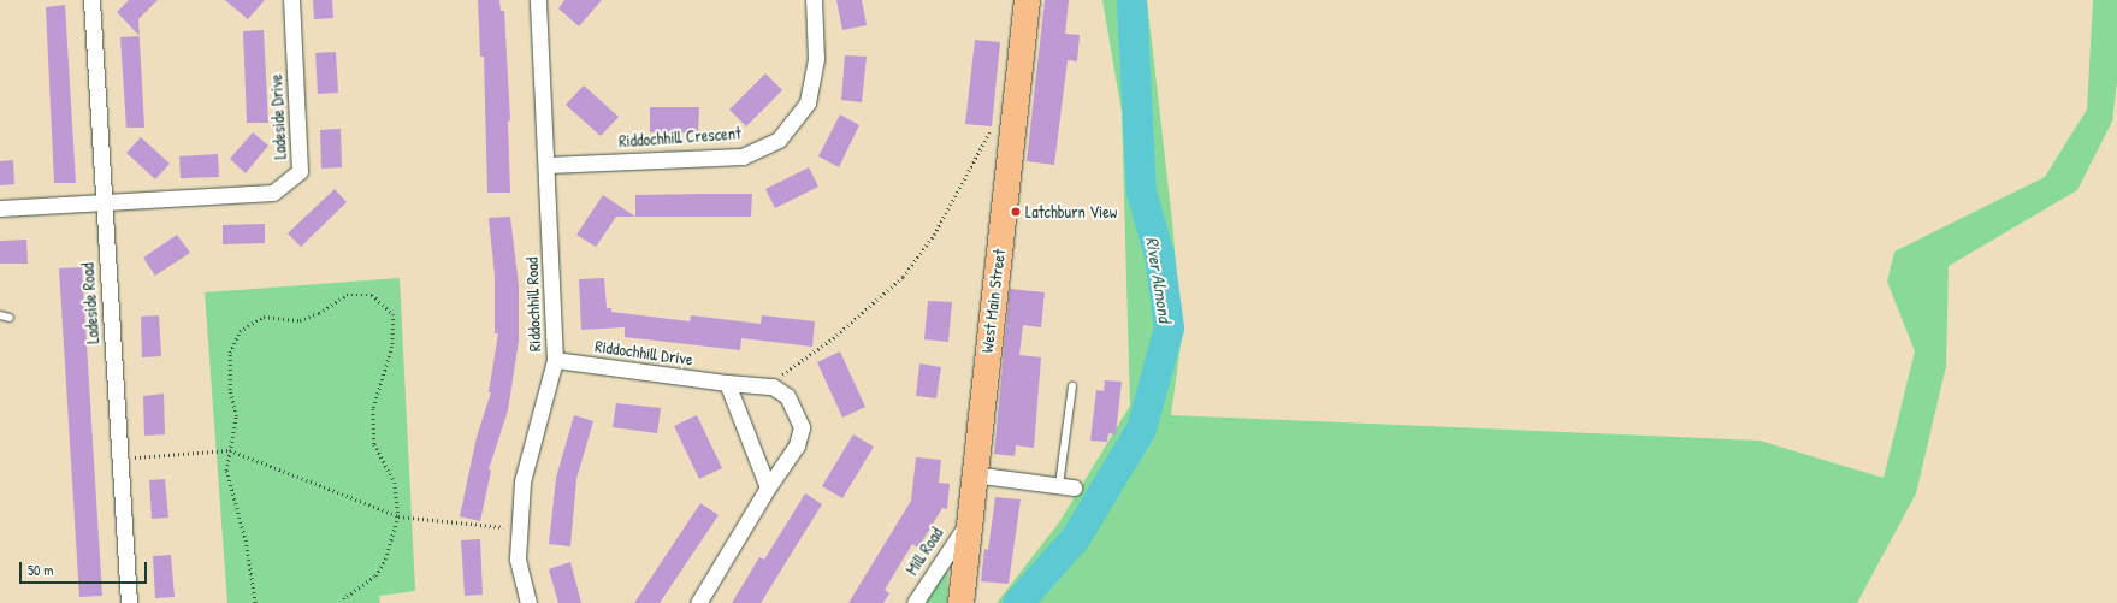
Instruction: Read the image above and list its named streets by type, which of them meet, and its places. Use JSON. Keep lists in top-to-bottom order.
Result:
{
  "streets": {
    "main road": ["West Main Street"],
    "street": [
      "Ladeside Drive",
      "Riddochhill Crescent",
      "Ladeside Road",
      "Riddochhill Road",
      "Riddochhill Drive",
      "Mill Road"
    ]
  },
  "crossings": [
    ["Ladeside Drive", "Ladeside Road"],
    ["Riddochhill Crescent", "Riddochhill Road"],
    ["West Main Street", "Mill Road"],
    ["Riddochhill Road", "Riddochhill Drive"]
  ],
  "water": ["River Almond"],
  "places": ["Latchburn View"],
  "scale_bar": "50 m"
}
